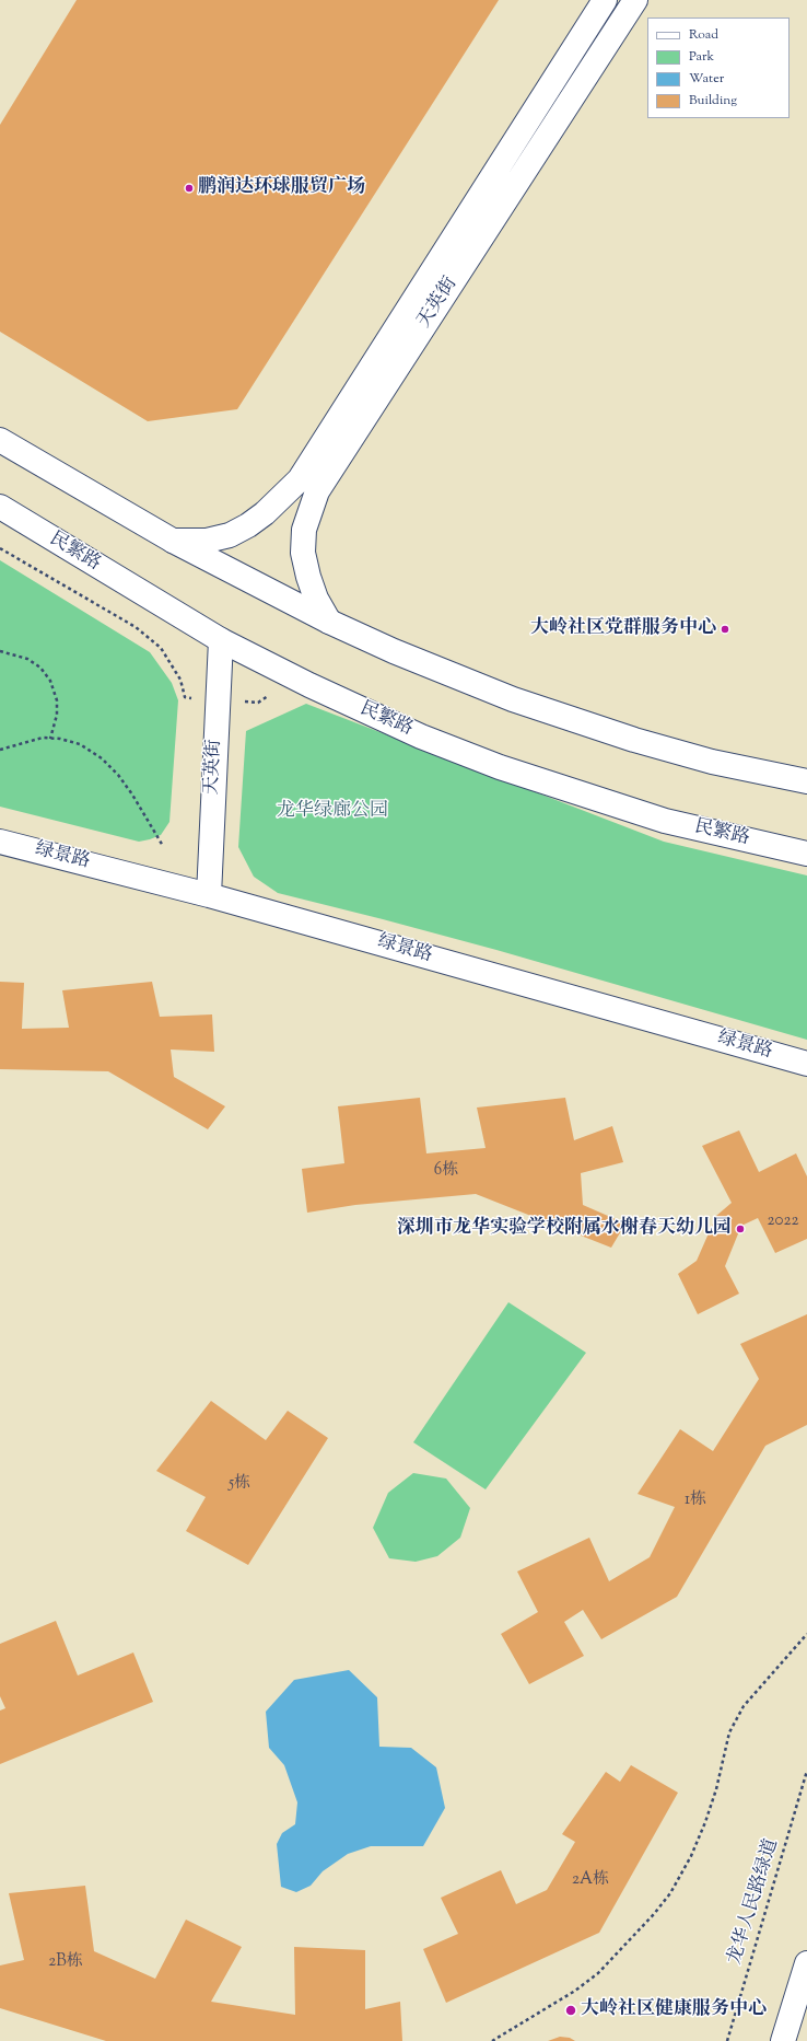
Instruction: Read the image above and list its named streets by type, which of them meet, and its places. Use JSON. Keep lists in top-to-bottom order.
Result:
{
  "streets": {
    "street": ["天英街", "民繁路", "绿景路"],
    "path": ["龙华人民路绿道"]
  },
  "crossings": [
    ["天英街", "民繁路"],
    ["天英街", "绿景路"]
  ],
  "parks": ["龙华绿廊公园"],
  "places": [
    "鹏润达环球服贸广场",
    "大岭社区党群服务中心",
    "深圳市龙华实验学校附属水榭春天幼儿园",
    "大岭社区健康服务中心"
  ],
  "house_numbers": [
    "6栋",
    "2022",
    "5栋",
    "1栋",
    "2A栋",
    "2B栋"
  ],
  "legend": [
    "Road",
    "Park",
    "Water",
    "Building"
  ]
}
